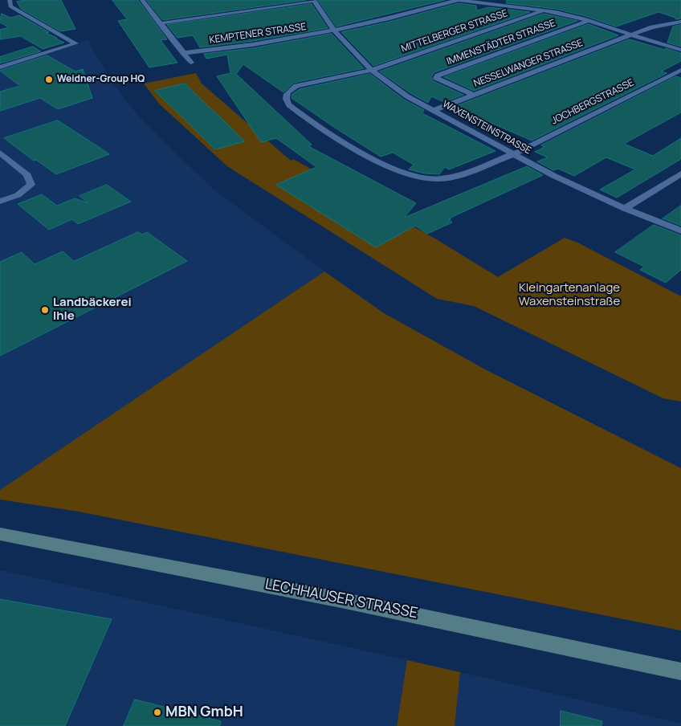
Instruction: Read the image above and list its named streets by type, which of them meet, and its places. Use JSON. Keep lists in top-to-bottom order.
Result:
{
  "streets": {
    "main road": ["LECHHAUSER STRASSE"],
    "street": [
      "MITTELBERGER STRASSE",
      "KEMPTENER STRASSE",
      "IMMENSTÄDTER STRASSE",
      "NESSELWANGER STRASSE",
      "JOCHBERGSTRASSE",
      "WAXENSTEINSTRASSE"
    ]
  },
  "crossings": [
    ["MITTELBERGER STRASSE", "JOCHBERGSTRASSE"],
    ["MITTELBERGER STRASSE", "WAXENSTEINSTRASSE"],
    ["KEMPTENER STRASSE", "WAXENSTEINSTRASSE"],
    ["IMMENSTÄDTER STRASSE", "NESSELWANGER STRASSE"],
    ["NESSELWANGER STRASSE", "WAXENSTEINSTRASSE"],
    ["JOCHBERGSTRASSE", "WAXENSTEINSTRASSE"]
  ],
  "parks": ["Kleingartenanlage Waxensteinstraße"],
  "places": ["Weidner-Group HQ", "Landbäckerei Ihle", "MBN GmbH"]
}
